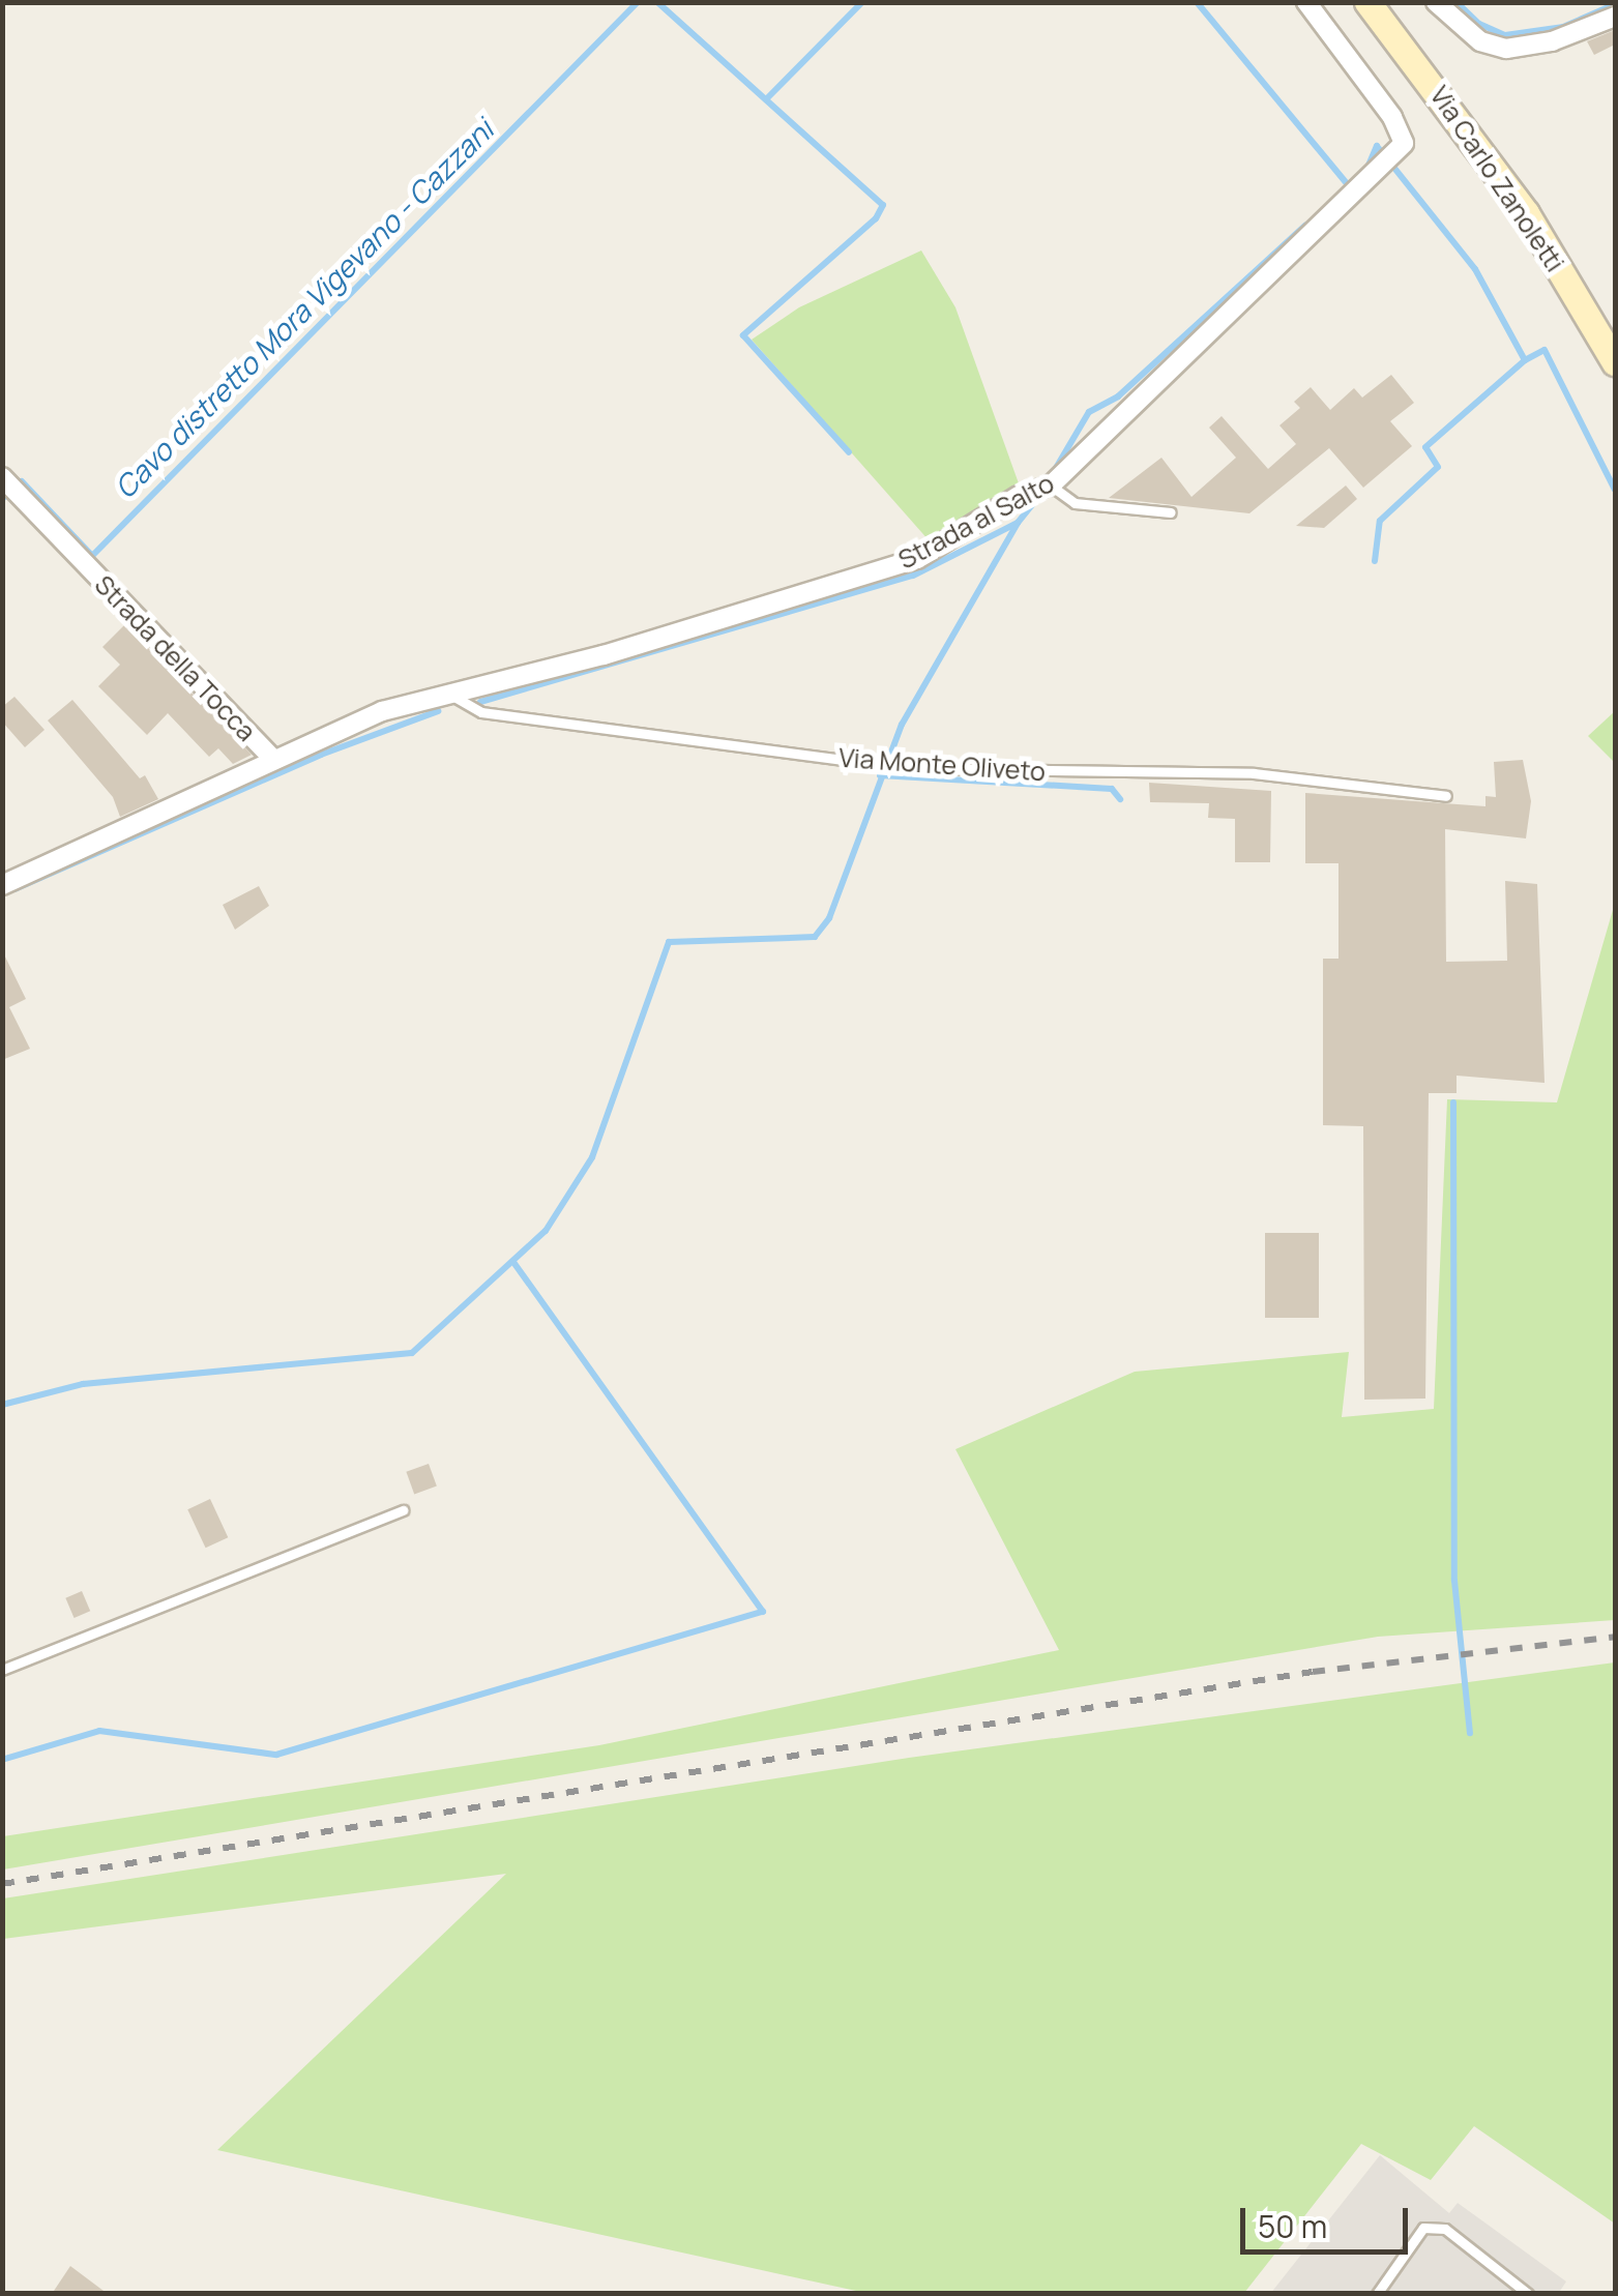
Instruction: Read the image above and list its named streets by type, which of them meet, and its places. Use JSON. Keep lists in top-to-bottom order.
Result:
{
  "streets": {
    "main road": ["Via Carlo Zanoletti"],
    "street": ["Strada al Salto", "Strada della Tocca"],
    "lane": ["Via Monte Oliveto"]
  },
  "crossings": [
    ["Strada al Salto", "Strada della Tocca"],
    ["Strada al Salto", "Via Monte Oliveto"]
  ],
  "water": ["Cavo distretto Mora Vigevano - Cazzani"],
  "scale_bar": "50 m"
}
